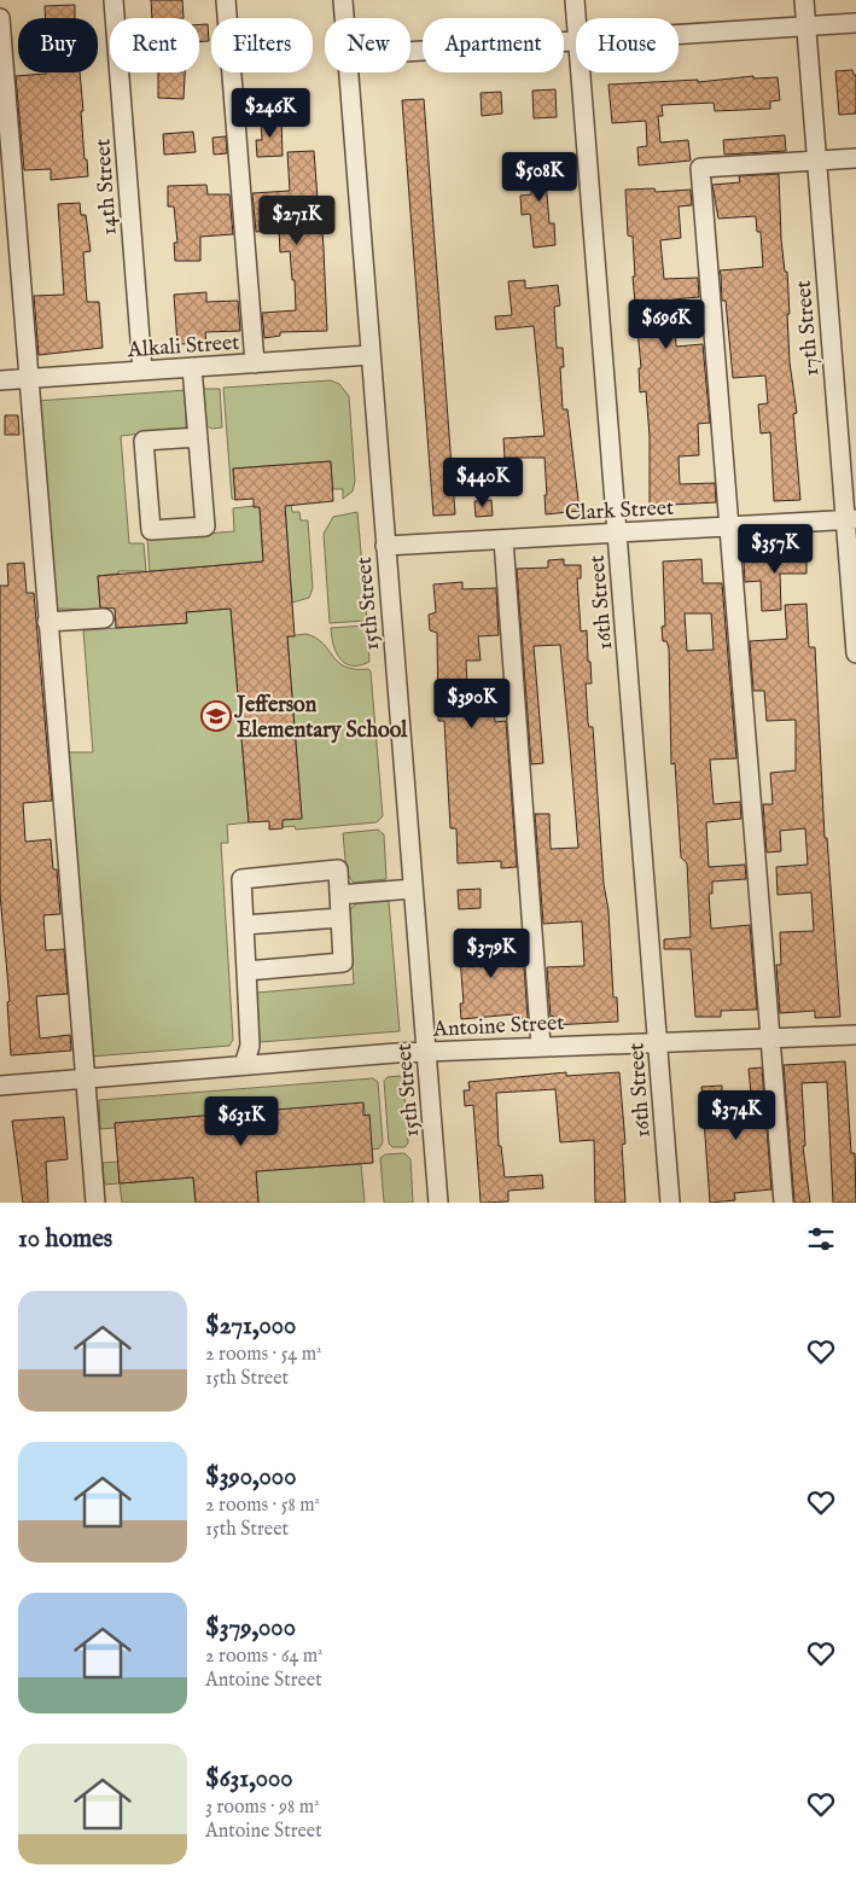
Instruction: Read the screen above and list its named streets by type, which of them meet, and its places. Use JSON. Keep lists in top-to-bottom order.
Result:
{
  "streets": {
    "street": [
      "14th Street",
      "17th Street",
      "Alkali Street",
      "Clark Street",
      "16th Street",
      "15th Street",
      "Antoine Street"
    ]
  },
  "crossings": [
    ["14th Street", "Alkali Street"],
    ["17th Street", "Clark Street"],
    ["Alkali Street", "15th Street"],
    ["Clark Street", "16th Street"],
    ["Clark Street", "15th Street"],
    ["16th Street", "Antoine Street"],
    ["15th Street", "Antoine Street"]
  ],
  "places": {
    "school or university": ["Jefferson Elementary School"]
  },
  "page": {
    "chip": [
      "Buy",
      "Rent",
      "Filters",
      "New",
      "Apartment",
      "House"
    ],
    "price": [
      "$246K",
      "$508K",
      "$271K",
      "$696K",
      "$440K",
      "$357K",
      "$390K",
      "$379K",
      "$374K",
      "$631K"
    ],
    "heading": "10 homes",
    "list": [
      {
        "name": "$271,000",
        "note": "2 rooms · 54 m² · 15th Street"
      },
      {
        "name": "$390,000",
        "note": "2 rooms · 58 m² · 15th Street"
      },
      {
        "name": "$379,000",
        "note": "2 rooms · 64 m² · Antoine Street"
      },
      {
        "name": "$631,000",
        "note": "3 rooms · 98 m² · Antoine Street"
      }
    ]
  }
}
